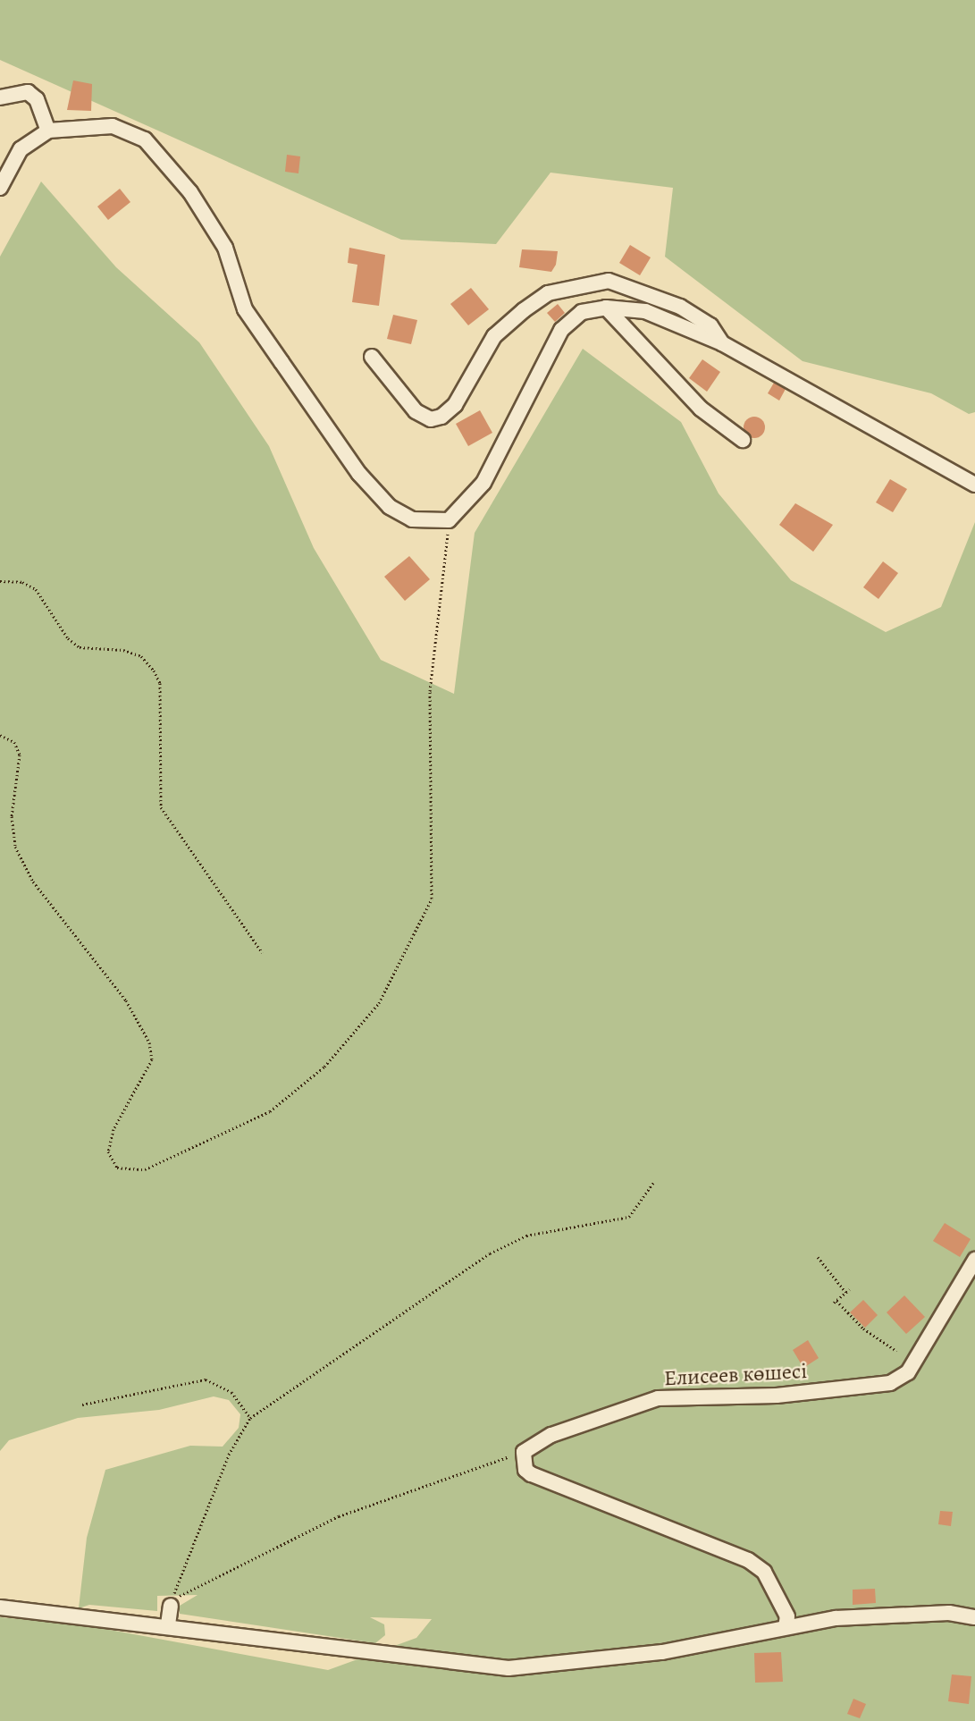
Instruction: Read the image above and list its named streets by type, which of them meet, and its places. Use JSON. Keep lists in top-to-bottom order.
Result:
{
  "streets": {
    "street": ["Елисеев көшесі"]
  }
}
